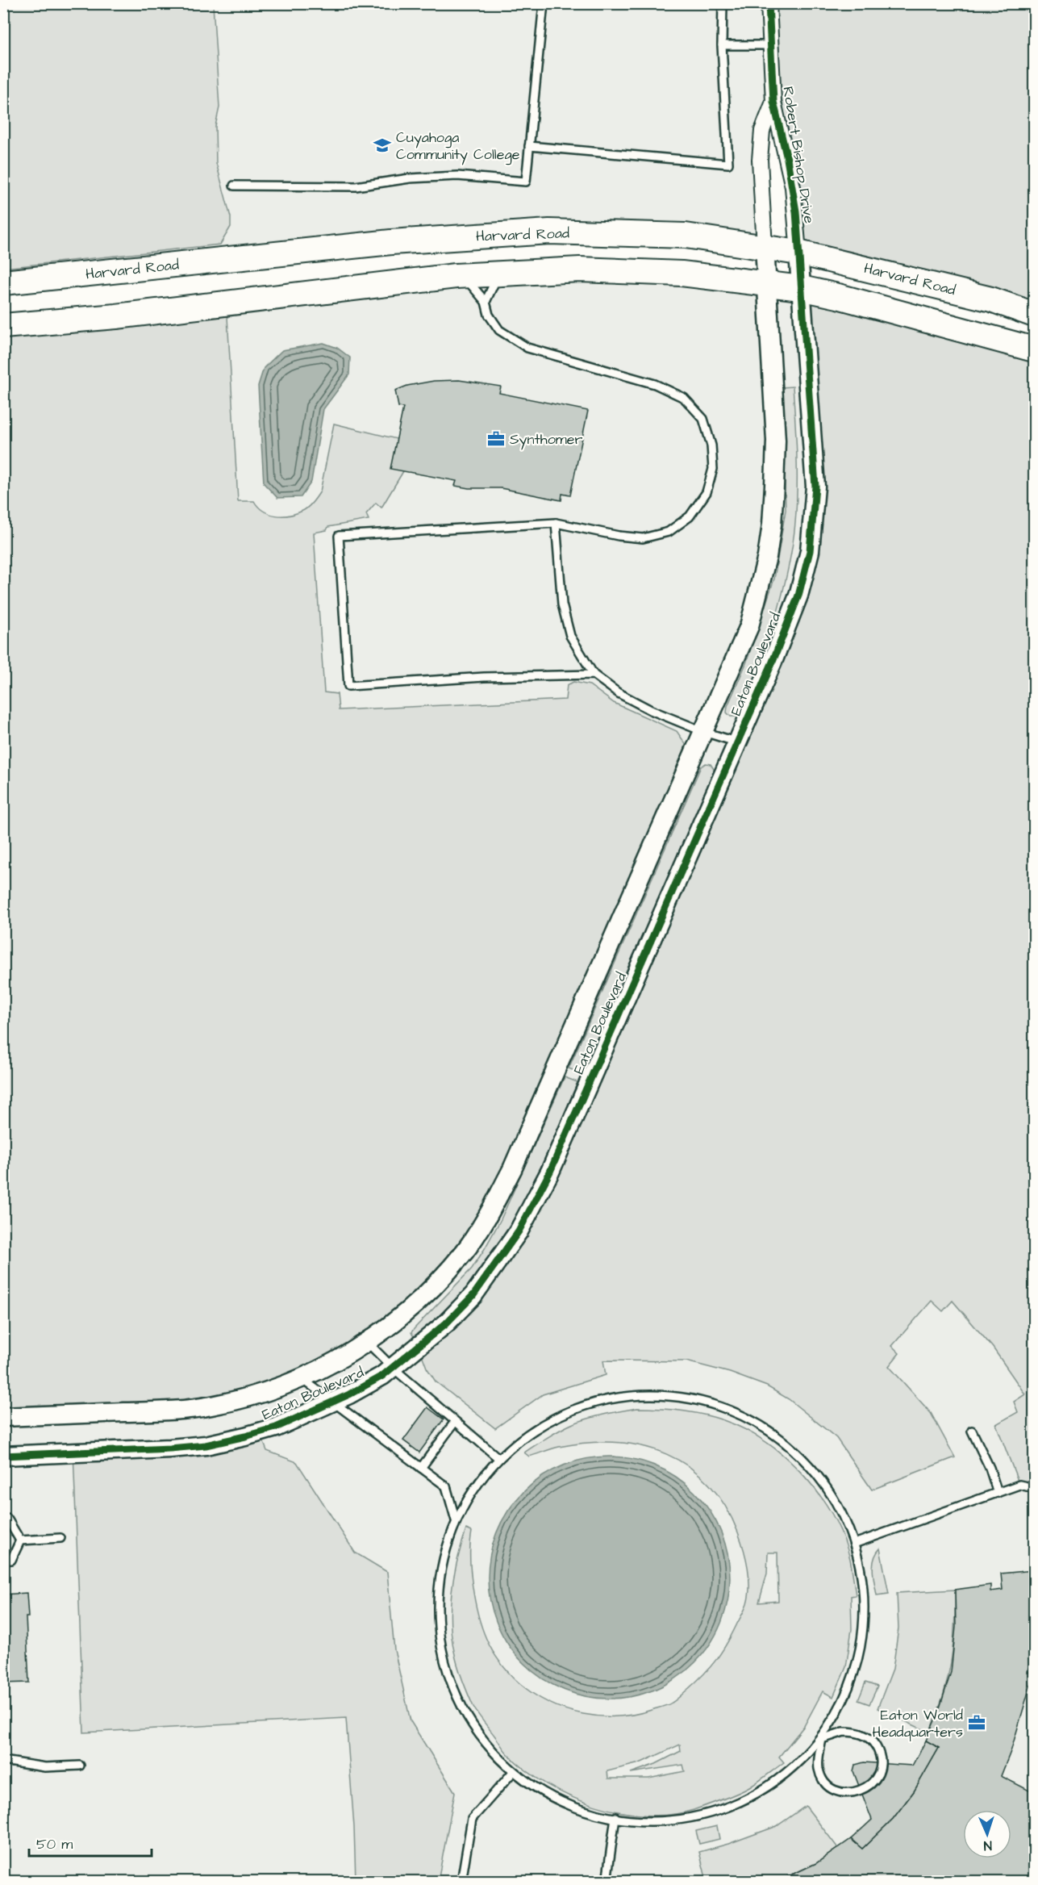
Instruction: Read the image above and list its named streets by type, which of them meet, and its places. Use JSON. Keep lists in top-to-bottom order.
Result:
{
  "streets": {
    "main road": ["Harvard Road"],
    "street": ["Robert Bishop Drive", "Eaton Boulevard"]
  },
  "crossings": [
    ["Robert Bishop Drive", "Harvard Road"],
    ["Robert Bishop Drive", "Eaton Boulevard"],
    ["Harvard Road", "Eaton Boulevard"]
  ],
  "places": {
    "school or university": ["Cuyahoga Community College"],
    "office": ["Synthomer", "Eaton World Headquarters"]
  },
  "scale_bar": "50 m",
  "north": "bottom"
}
